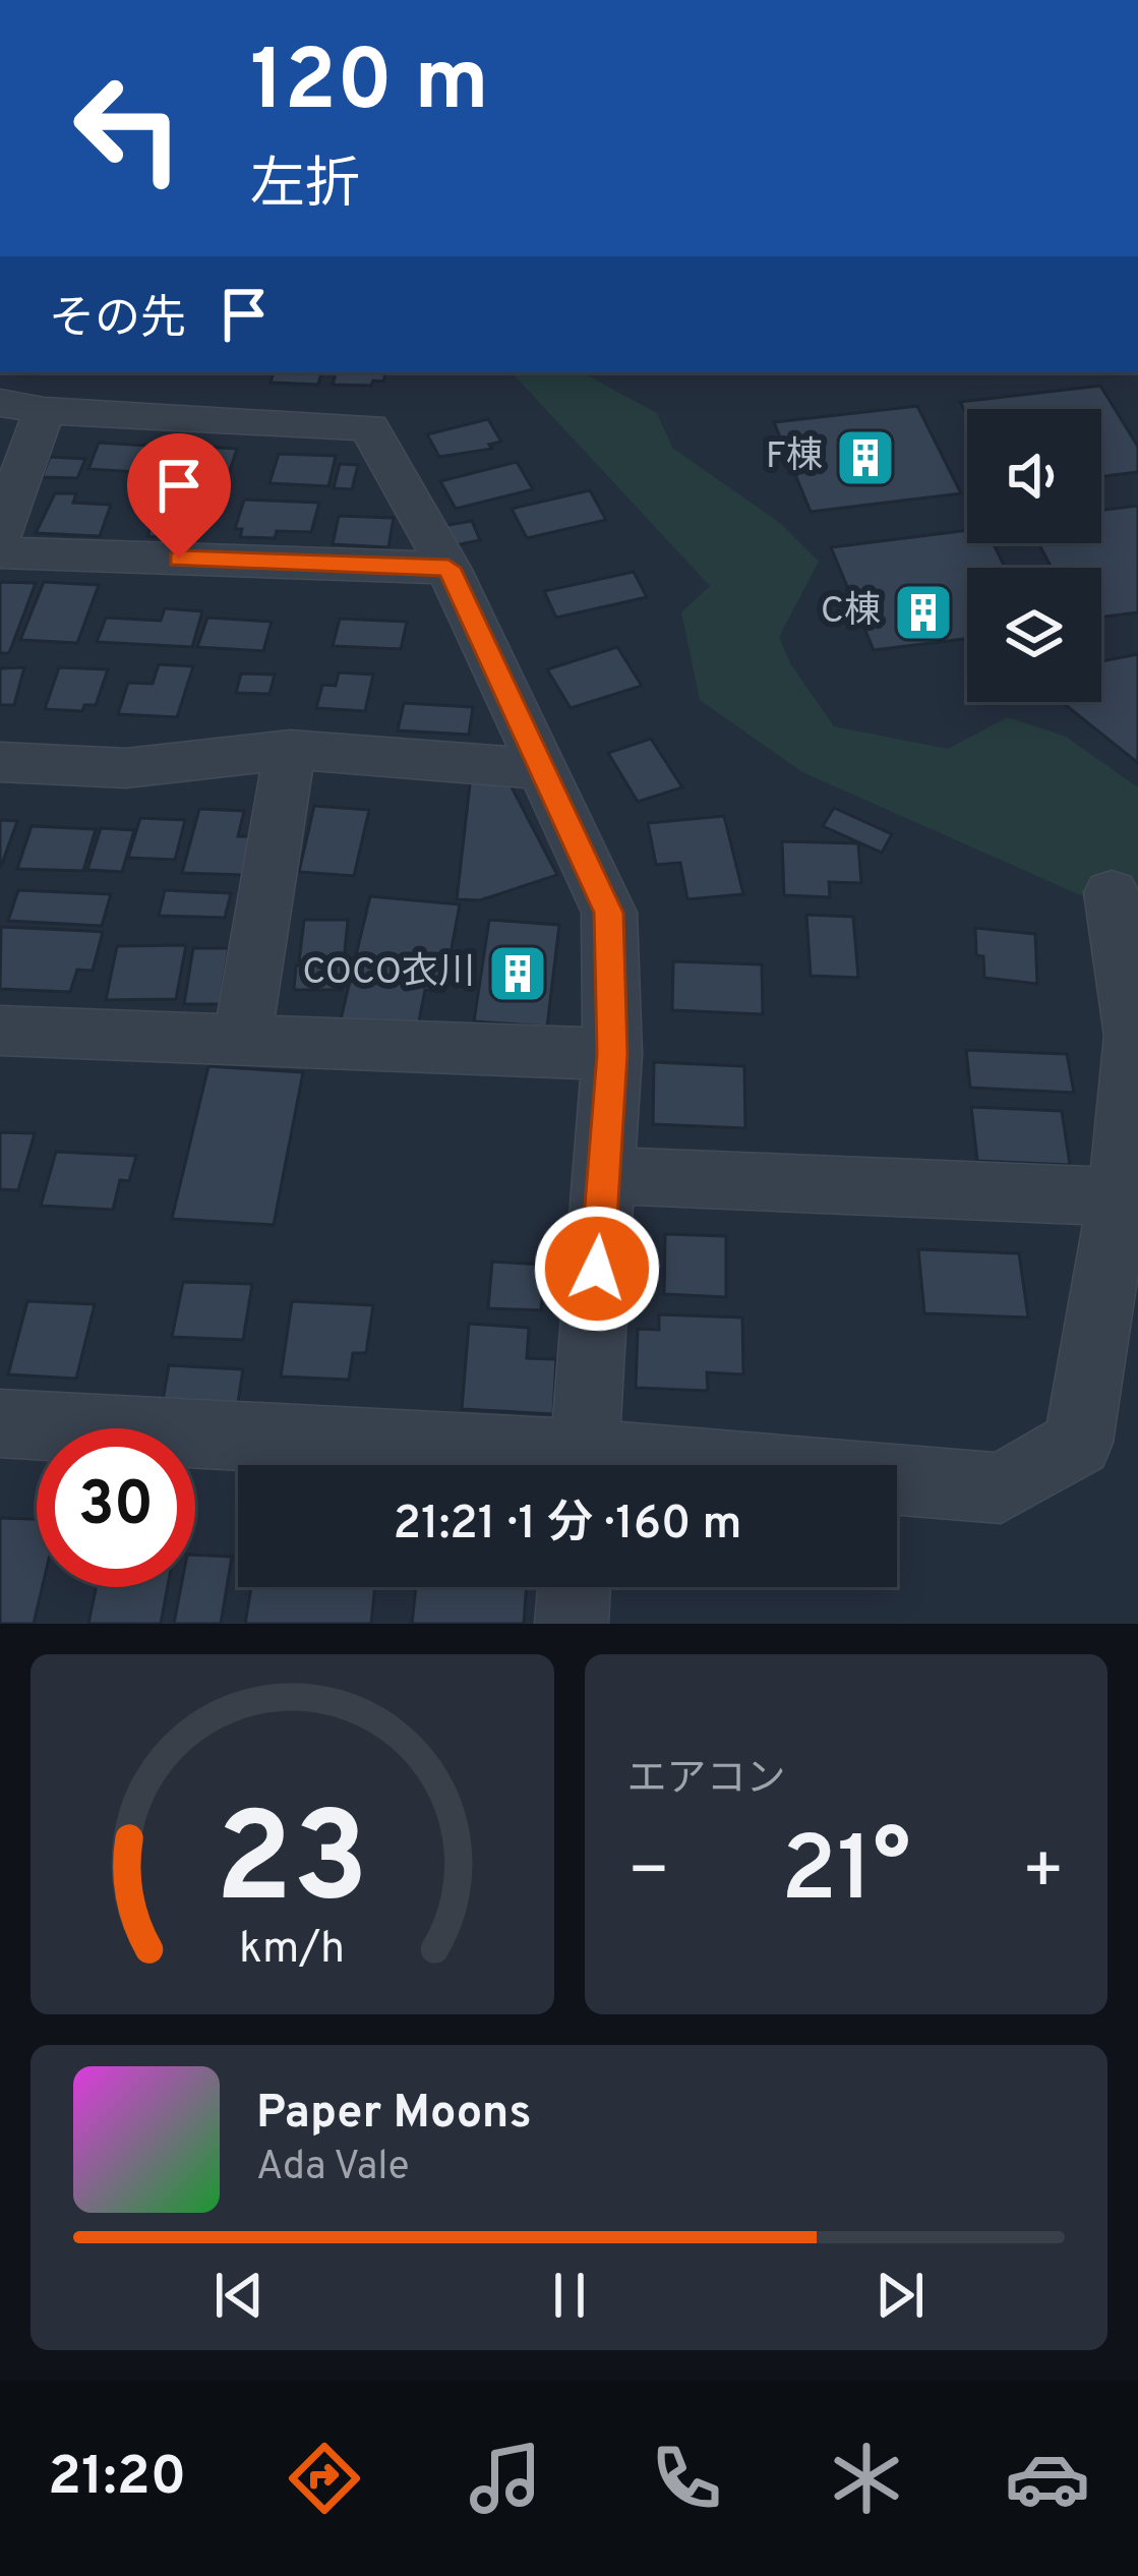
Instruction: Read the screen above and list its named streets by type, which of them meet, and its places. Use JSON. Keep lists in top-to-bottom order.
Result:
{
  "places": {
    "building": ["F棟", "C棟", "COCO衣川"]
  },
  "page": {
    "turn": ["120 m", "左折"],
    "then": "その先",
    "limit": "30",
    "trip": "21:21 · 1 分 · 160 m",
    "tile": "エアコン",
    "heat": ["−", "21°", "+"],
    "song": ["Paper Moons", "Ada Vale"],
    "tabs": "21:20",
    "gauge": ["23", "km/h"]
  }
}
